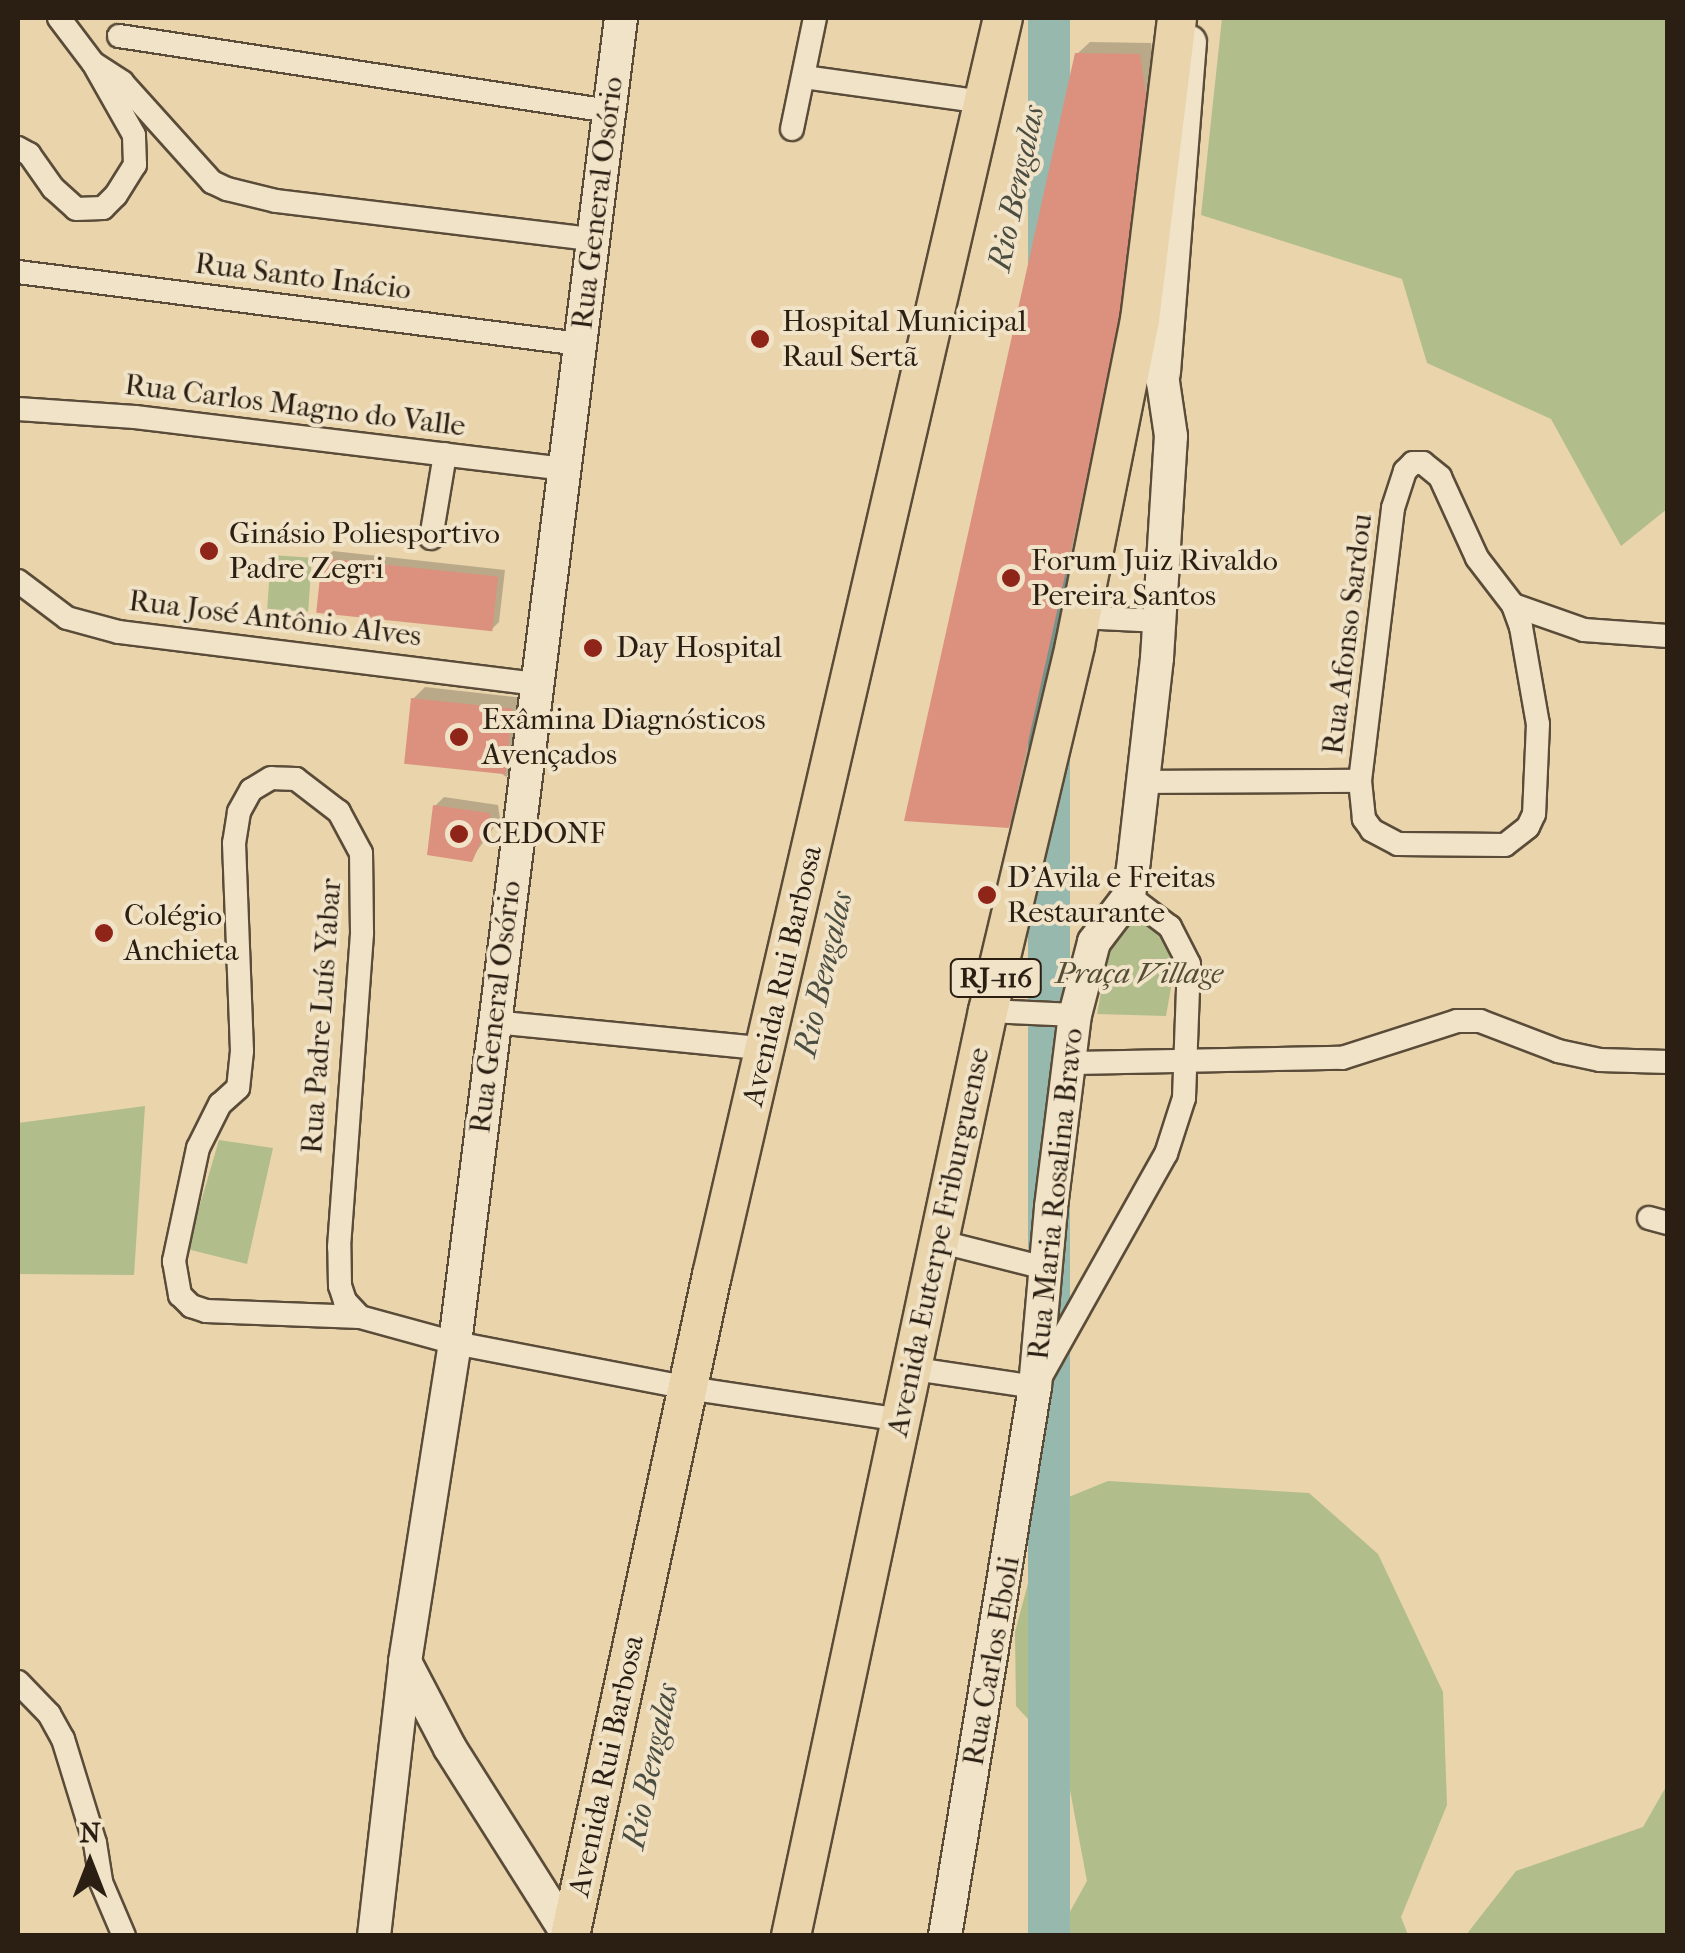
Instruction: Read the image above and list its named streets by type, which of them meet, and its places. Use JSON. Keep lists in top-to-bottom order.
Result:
{
  "streets": {
    "main road": ["Avenida Rui Barbosa", "RJ-116", "Avenida Euterpe Friburguense"],
    "street": [
      "Rua General Osório",
      "Rua Santo Inácio",
      "Rua Carlos Magno do Valle",
      "Rua José Antônio Alves",
      "Rua Afonso Sardou",
      "Rua Padre Luís Yabar",
      "Rua Maria Rosalina Bravo",
      "Rua Carlos Eboli"
    ]
  },
  "crossings": [
    ["Rua General Osório", "Rua Santo Inácio"],
    ["Rua General Osório", "Rua Carlos Magno do Valle"],
    ["Rua General Osório", "Rua José Antônio Alves"],
    ["Rua General Osório", "Rua Padre Luís Yabar"],
    ["Avenida Rui Barbosa", "Rua Padre Luís Yabar"],
    ["Rua Padre Luís Yabar", "Avenida Euterpe Friburguense"],
    ["Rua Maria Rosalina Bravo", "Rua Carlos Eboli"]
  ],
  "water": ["Rio Bengalas"],
  "parks": ["Praça Village"],
  "places": [
    "Hospital Municipal Raul Sertã",
    "Ginásio Poliesportivo Padre Zegri",
    "Forum Juiz Rivaldo Pereira Santos",
    "Day Hospital",
    "Exâmina Diagnósticos Avençados",
    "CEDONF",
    "D'Avila e Freitas Restaurante",
    "Colégio Anchieta"
  ],
  "north": "top"
}
